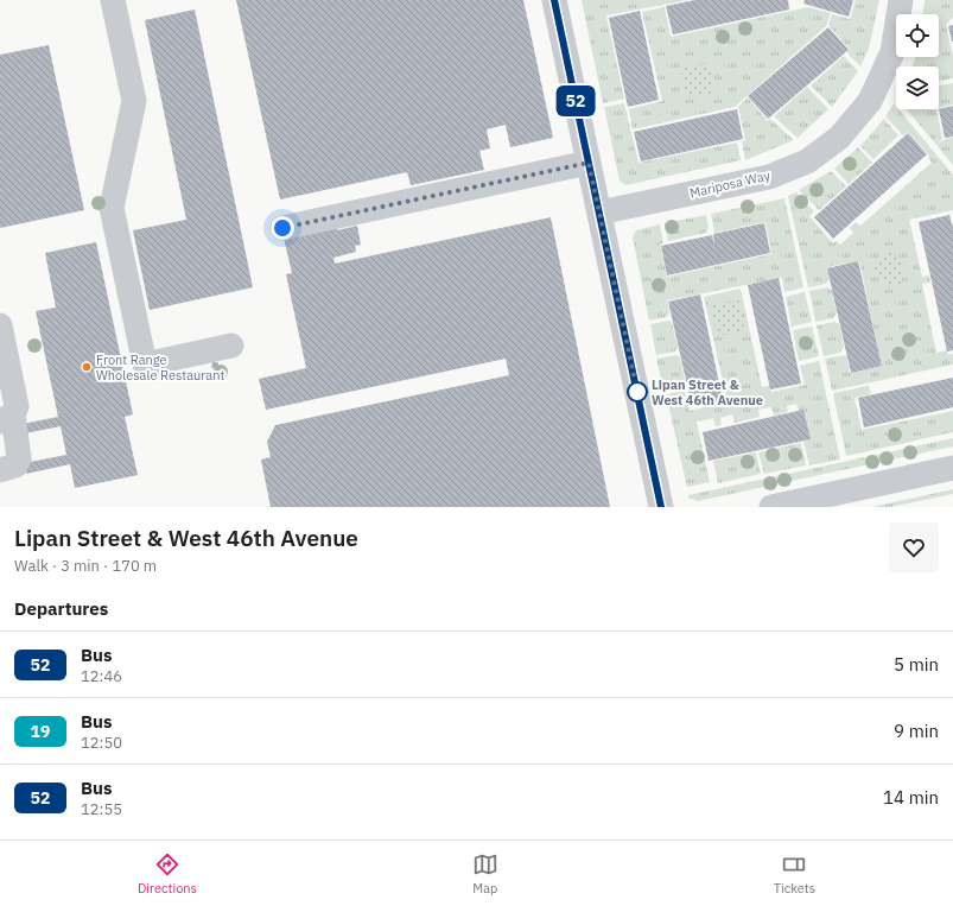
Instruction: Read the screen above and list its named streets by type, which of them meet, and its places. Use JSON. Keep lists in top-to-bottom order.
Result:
{
  "streets": {
    "street": ["Mariposa Way"]
  },
  "places": ["Front Range Wholesale Restaurant", "Lipan Street & West 46th Avenue"],
  "lines": ["bus line 52"],
  "page": {
    "on_map": "52",
    "heading": [
      ["Lipan Street & West 46th Avenue", "Walk · 3 min · 170 m"],
      "Departures"
    ],
    "list": [
      {
        "mark": "52",
        "name": "Bus",
        "note": "12:46",
        "value": "5 min"
      },
      {
        "mark": "19",
        "name": "Bus",
        "note": "12:50",
        "value": "9 min"
      },
      {
        "mark": "52",
        "name": "Bus",
        "note": "12:55",
        "value": "14 min"
      }
    ],
    "tabs": ["Directions", "Map", "Tickets"]
  }
}
